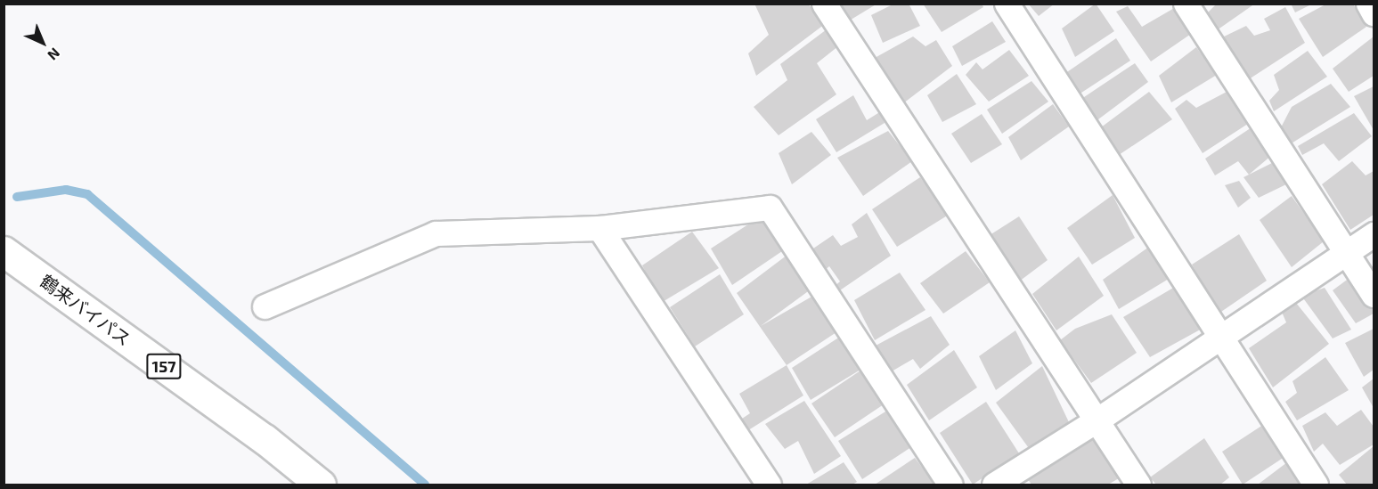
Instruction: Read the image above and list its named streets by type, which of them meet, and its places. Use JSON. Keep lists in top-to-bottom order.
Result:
{
  "streets": {
    "highway": ["鶴来バイパス", "157"]
  },
  "north": "bottom right"
}
